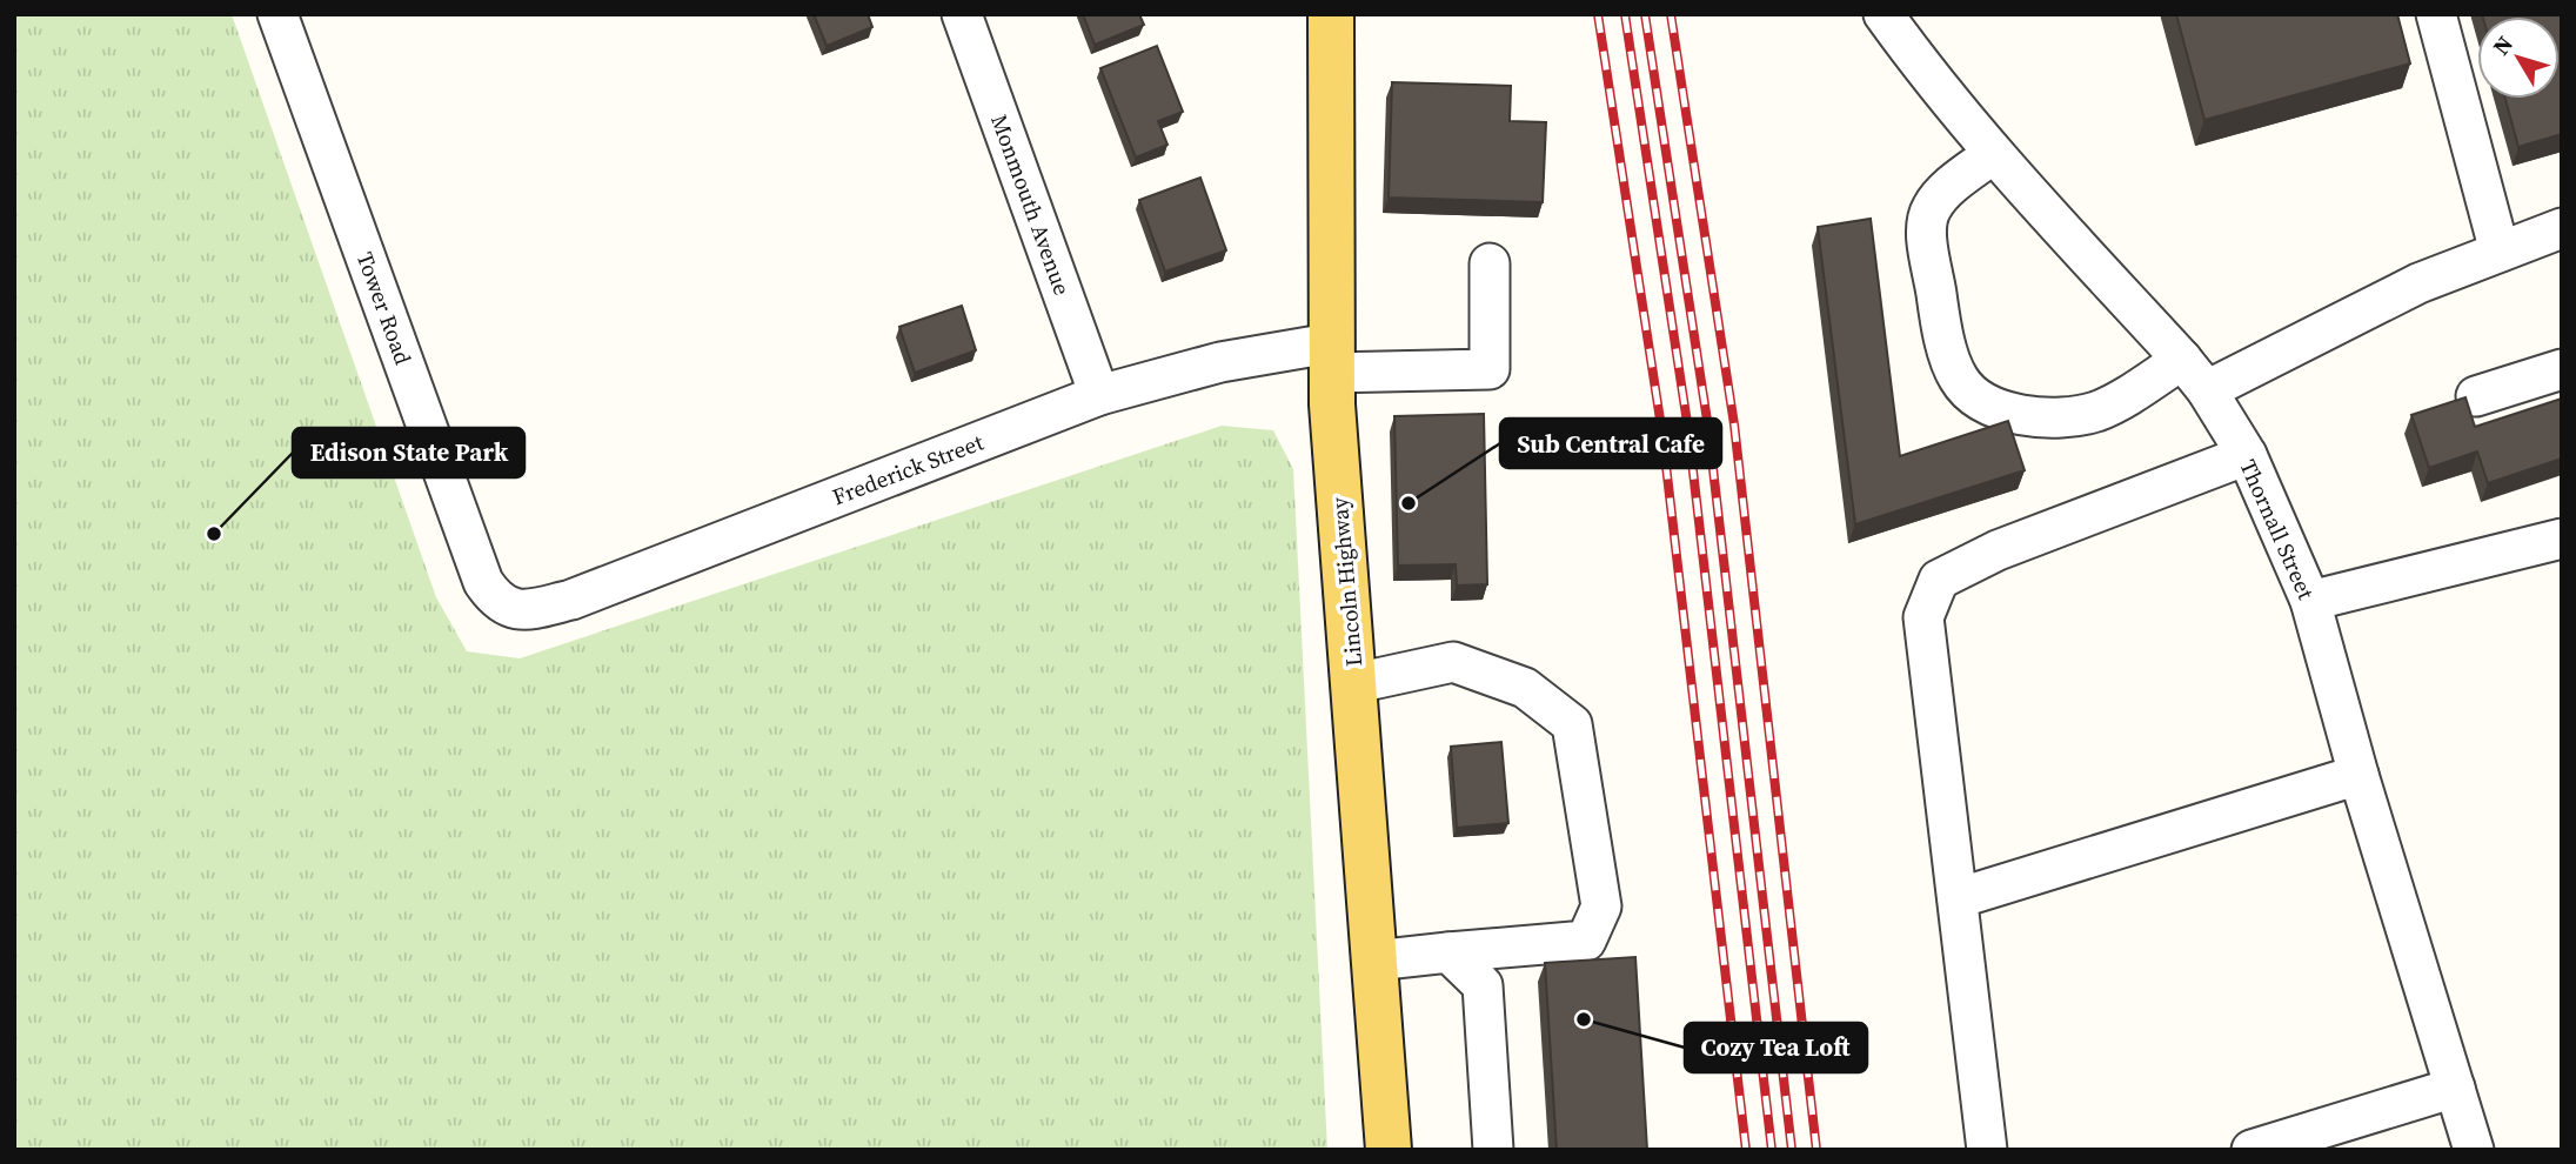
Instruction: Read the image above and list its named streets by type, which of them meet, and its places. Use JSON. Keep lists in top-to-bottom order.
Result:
{
  "streets": {
    "main road": ["Lincoln Highway"],
    "street": [
      "Monmouth Avenue",
      "Tower Road",
      "Frederick Street",
      "Thornall Street"
    ]
  },
  "crossings": [
    ["Monmouth Avenue", "Frederick Street"],
    ["Tower Road", "Frederick Street"],
    ["Frederick Street", "Lincoln Highway"]
  ],
  "places": ["Sub Central Cafe", "Edison State Park", "Cozy Tea Loft"],
  "north": "top left"
}
